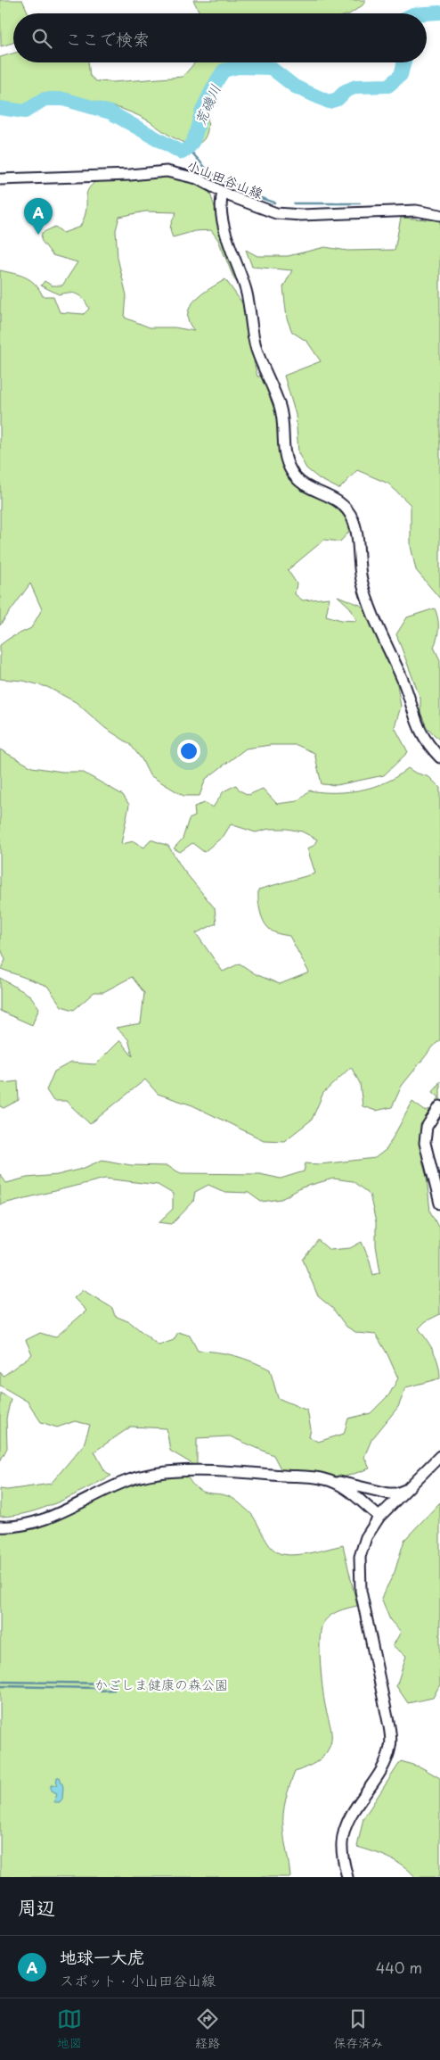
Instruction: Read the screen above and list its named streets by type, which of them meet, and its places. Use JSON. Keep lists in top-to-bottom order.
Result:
{
  "streets": {
    "street": ["小山田谷山線"]
  },
  "water": ["荒磯川"],
  "parks": ["かごしま健康の森公園"],
  "page": {
    "search": "ここで検索",
    "pins": "A",
    "heading": "周辺",
    "list": [
      {
        "mark": "A",
        "name": "地球一大虎",
        "note": "スポット · 小山田谷山線",
        "value": "440 m"
      }
    ],
    "nav": ["地図", "経路", "保存済み"]
  }
}
